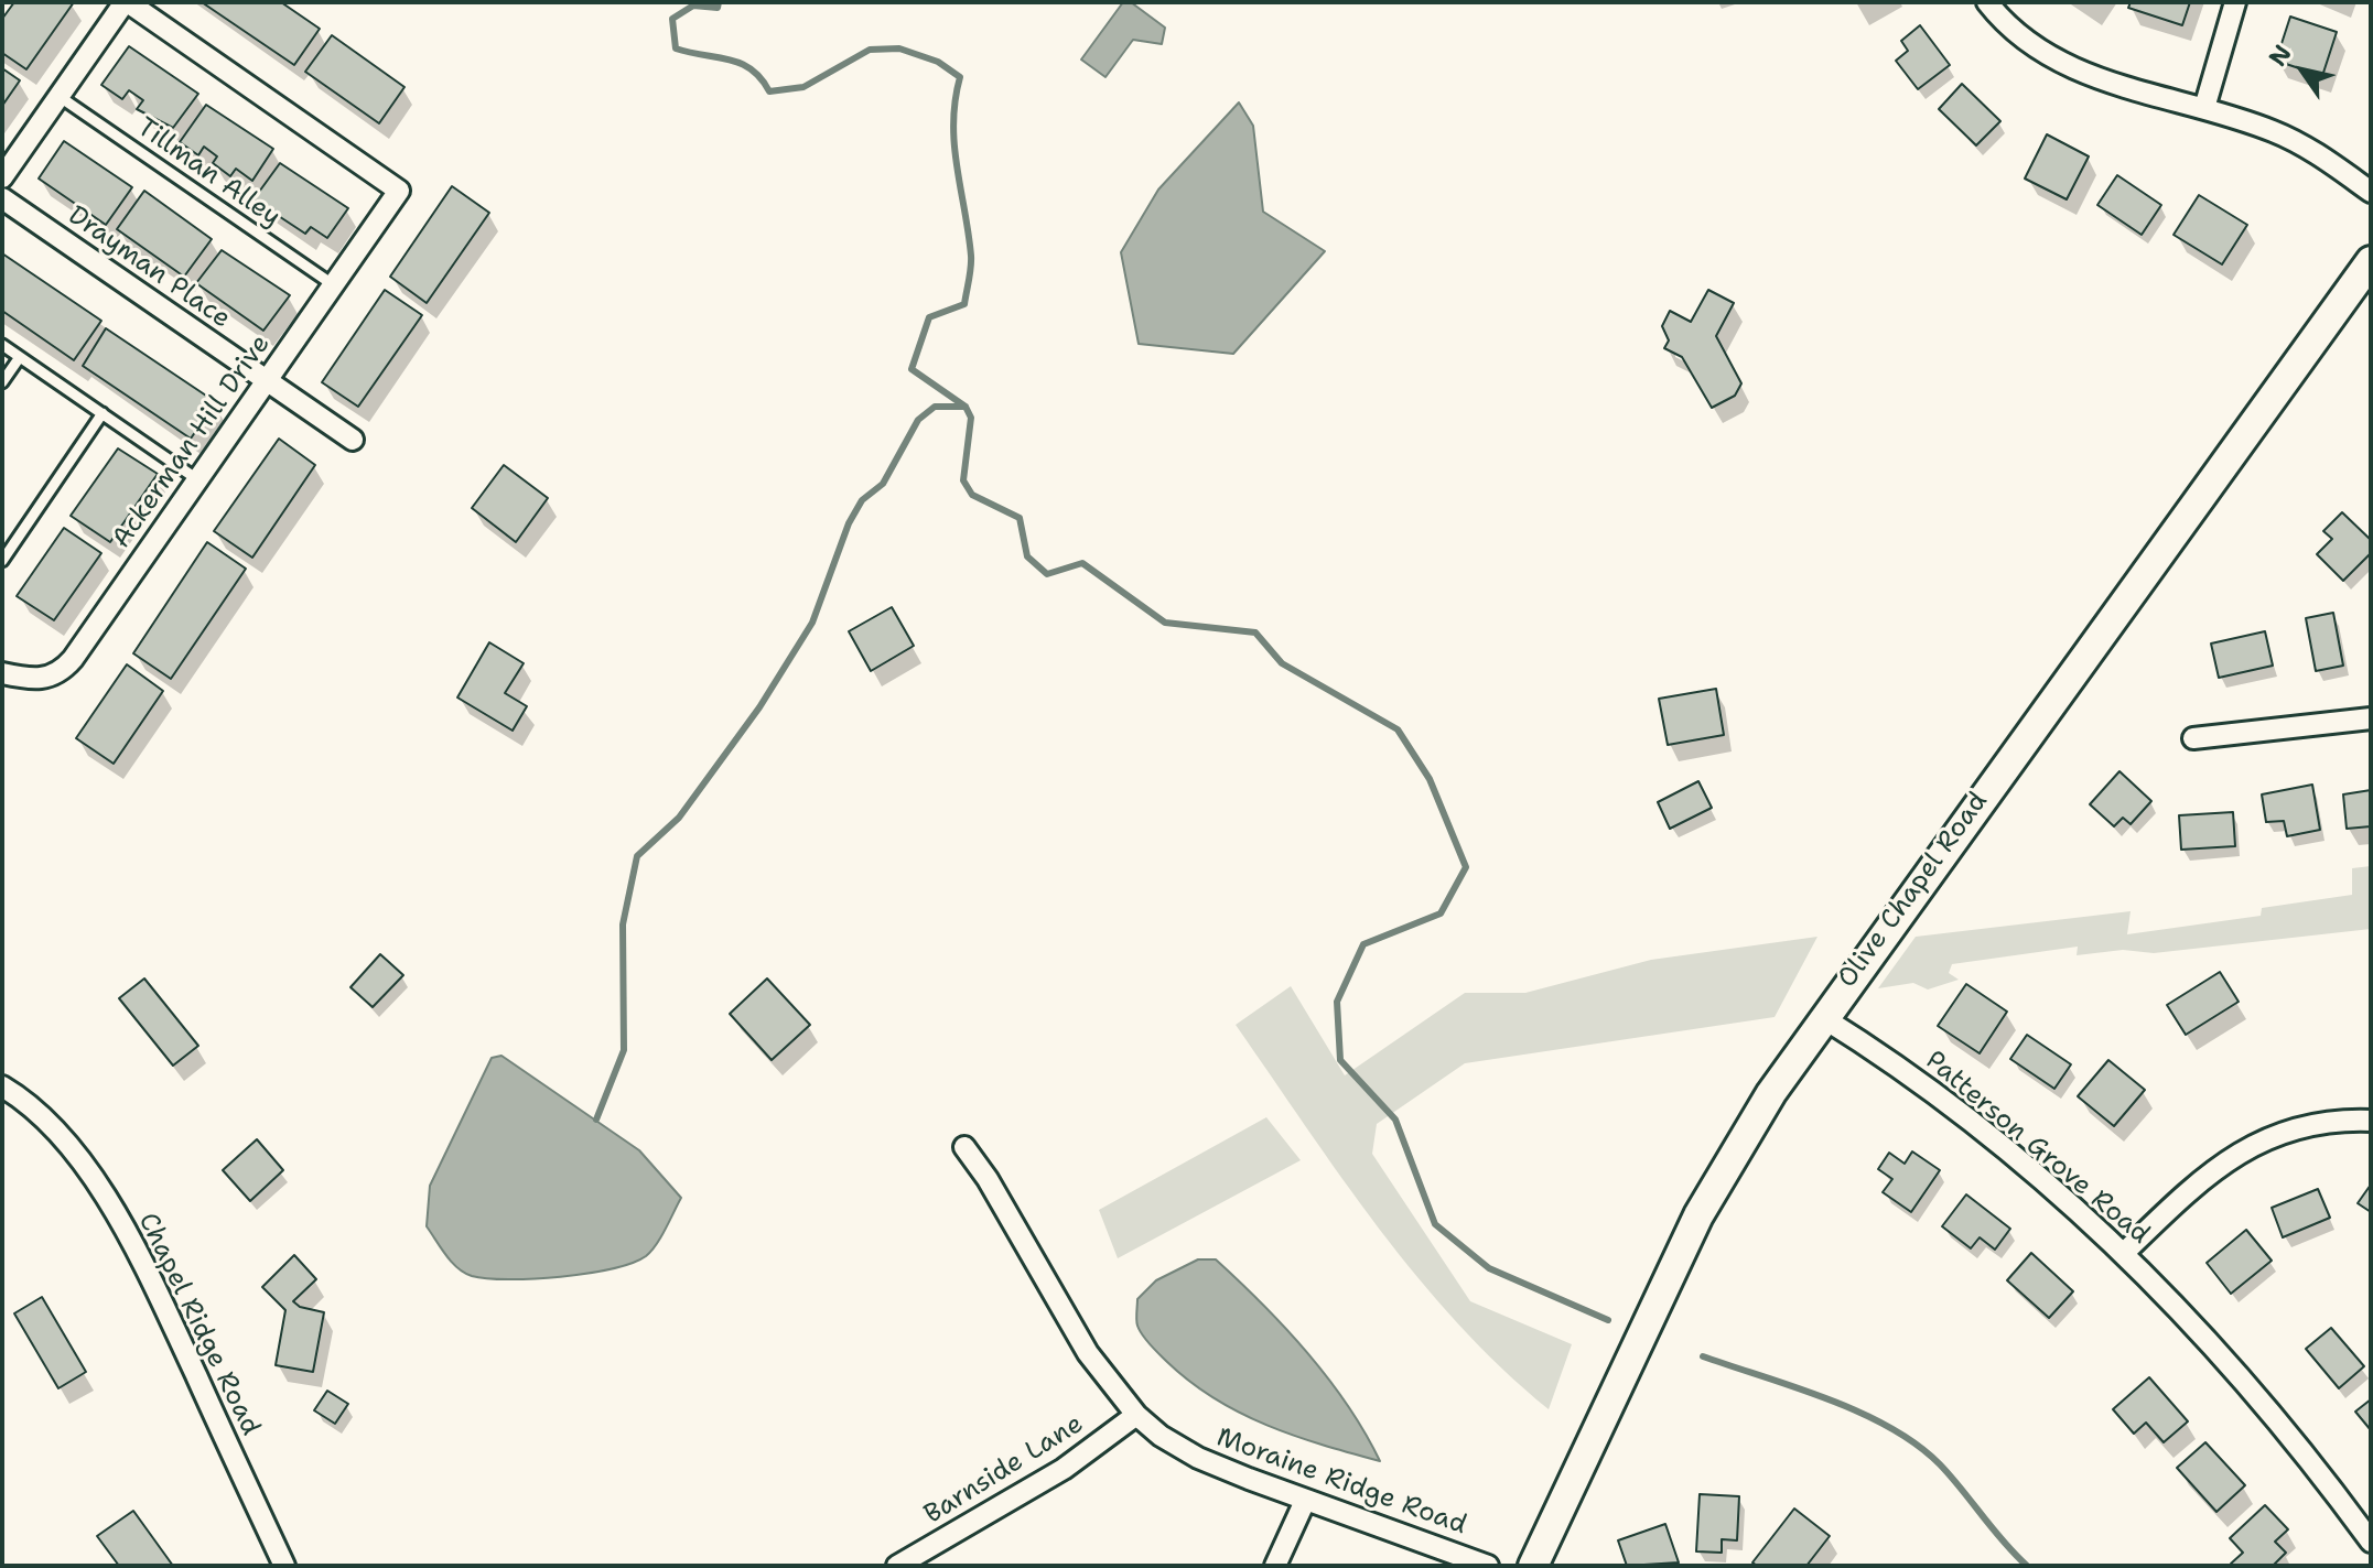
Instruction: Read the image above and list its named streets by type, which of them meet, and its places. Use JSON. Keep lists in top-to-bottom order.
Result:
{
  "streets": {
    "main road": ["Olive Chapel Road"],
    "street": [
      "Drayman Place",
      "Ackerman Hill Drive",
      "Patterson Grove Road",
      "Chapel Ridge Road",
      "Barnside Lane",
      "Moraine Ridge Road"
    ],
    "lane": ["Tillman Alley"]
  },
  "crossings": [
    ["Tillman Alley", "Ackerman Hill Drive"],
    ["Drayman Place", "Ackerman Hill Drive"],
    ["Olive Chapel Road", "Patterson Grove Road"],
    ["Barnside Lane", "Moraine Ridge Road"]
  ],
  "north": "top left"
}
